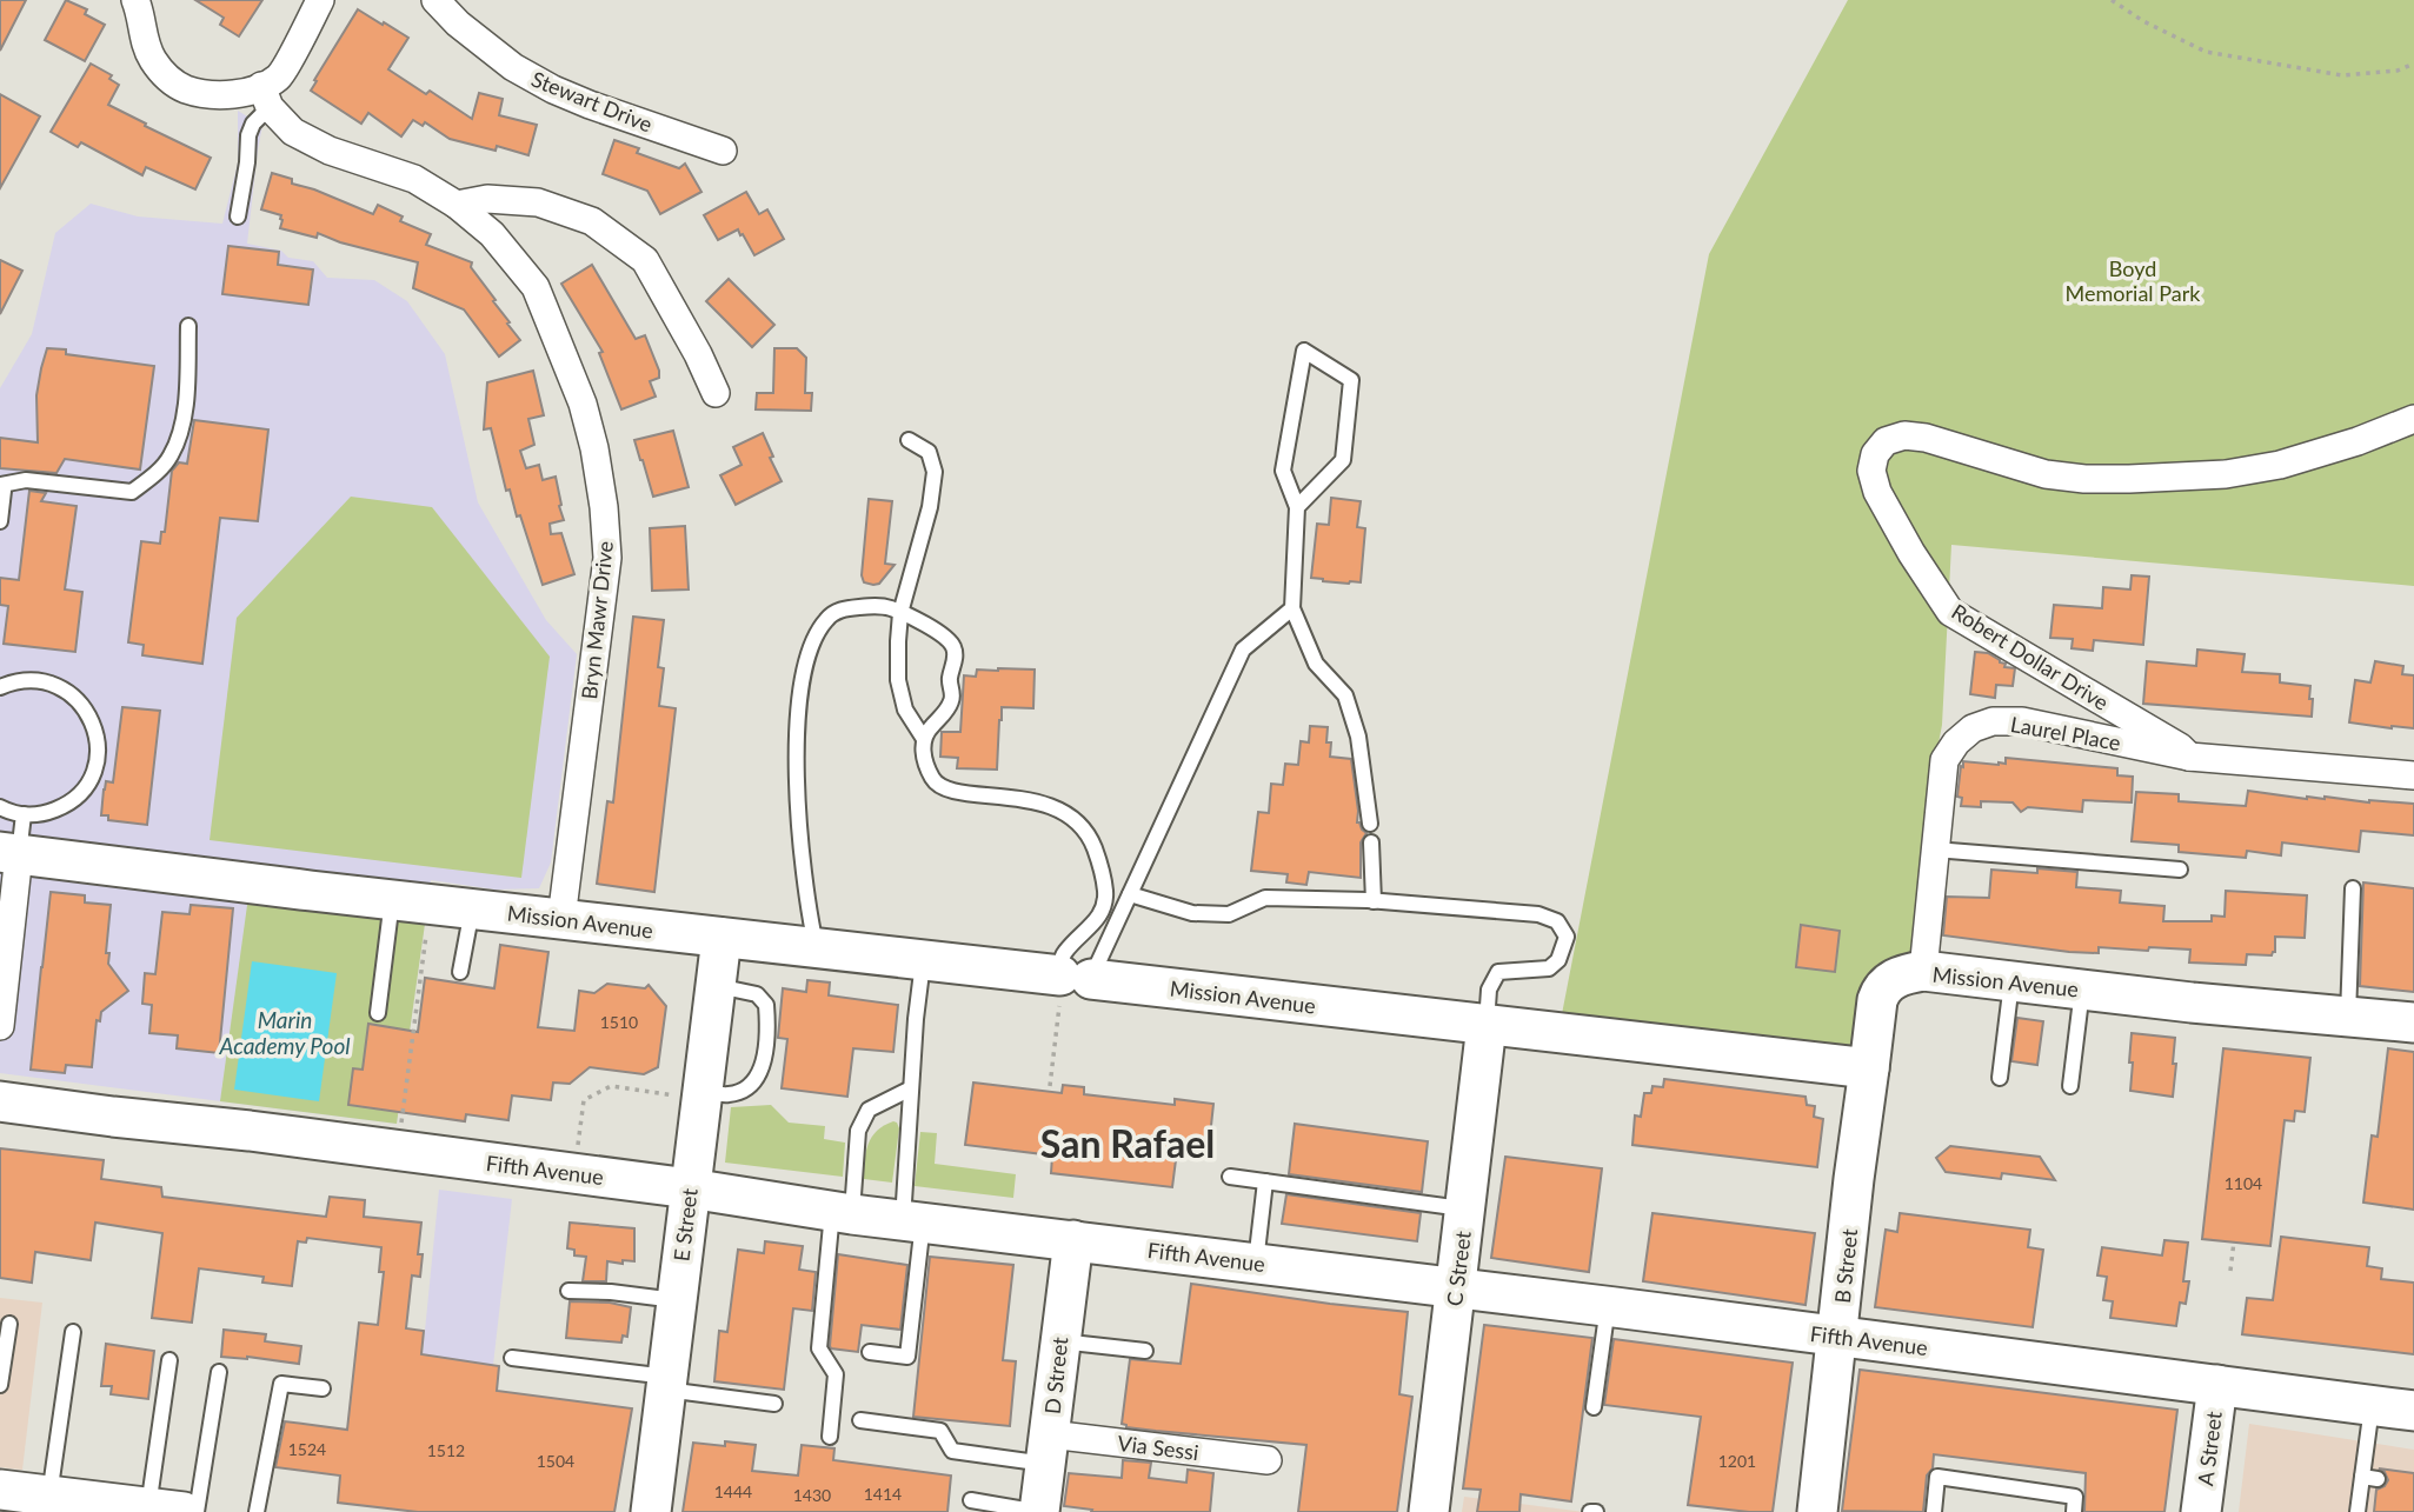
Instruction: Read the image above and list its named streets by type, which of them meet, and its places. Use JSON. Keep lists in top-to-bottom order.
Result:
{
  "streets": {
    "street": [
      "Stewart Drive",
      "Bryn Mawr Drive",
      "Robert Dollar Drive",
      "Laurel Place",
      "Mission Avenue",
      "Fifth Avenue",
      "E Street",
      "B Street",
      "C Street",
      "D Street",
      "Via Sessi",
      "A Street"
    ]
  },
  "crossings": [
    ["Bryn Mawr Drive", "Mission Avenue"],
    ["Robert Dollar Drive", "Laurel Place"],
    ["Laurel Place", "Mission Avenue"],
    ["Mission Avenue", "E Street"],
    ["Mission Avenue", "B Street"],
    ["Mission Avenue", "C Street"],
    ["Fifth Avenue", "E Street"],
    ["Fifth Avenue", "B Street"],
    ["Fifth Avenue", "C Street"],
    ["Fifth Avenue", "D Street"],
    ["Fifth Avenue", "A Street"],
    ["D Street", "Via Sessi"]
  ],
  "districts": ["San Rafael"],
  "water": ["Marin Academy Pool"],
  "parks": ["Boyd Memorial Park"],
  "house_numbers": [
    "1510",
    "1104",
    "1524",
    "1512",
    "1504",
    "1201",
    "1444",
    "1414",
    "1430"
  ]
}
